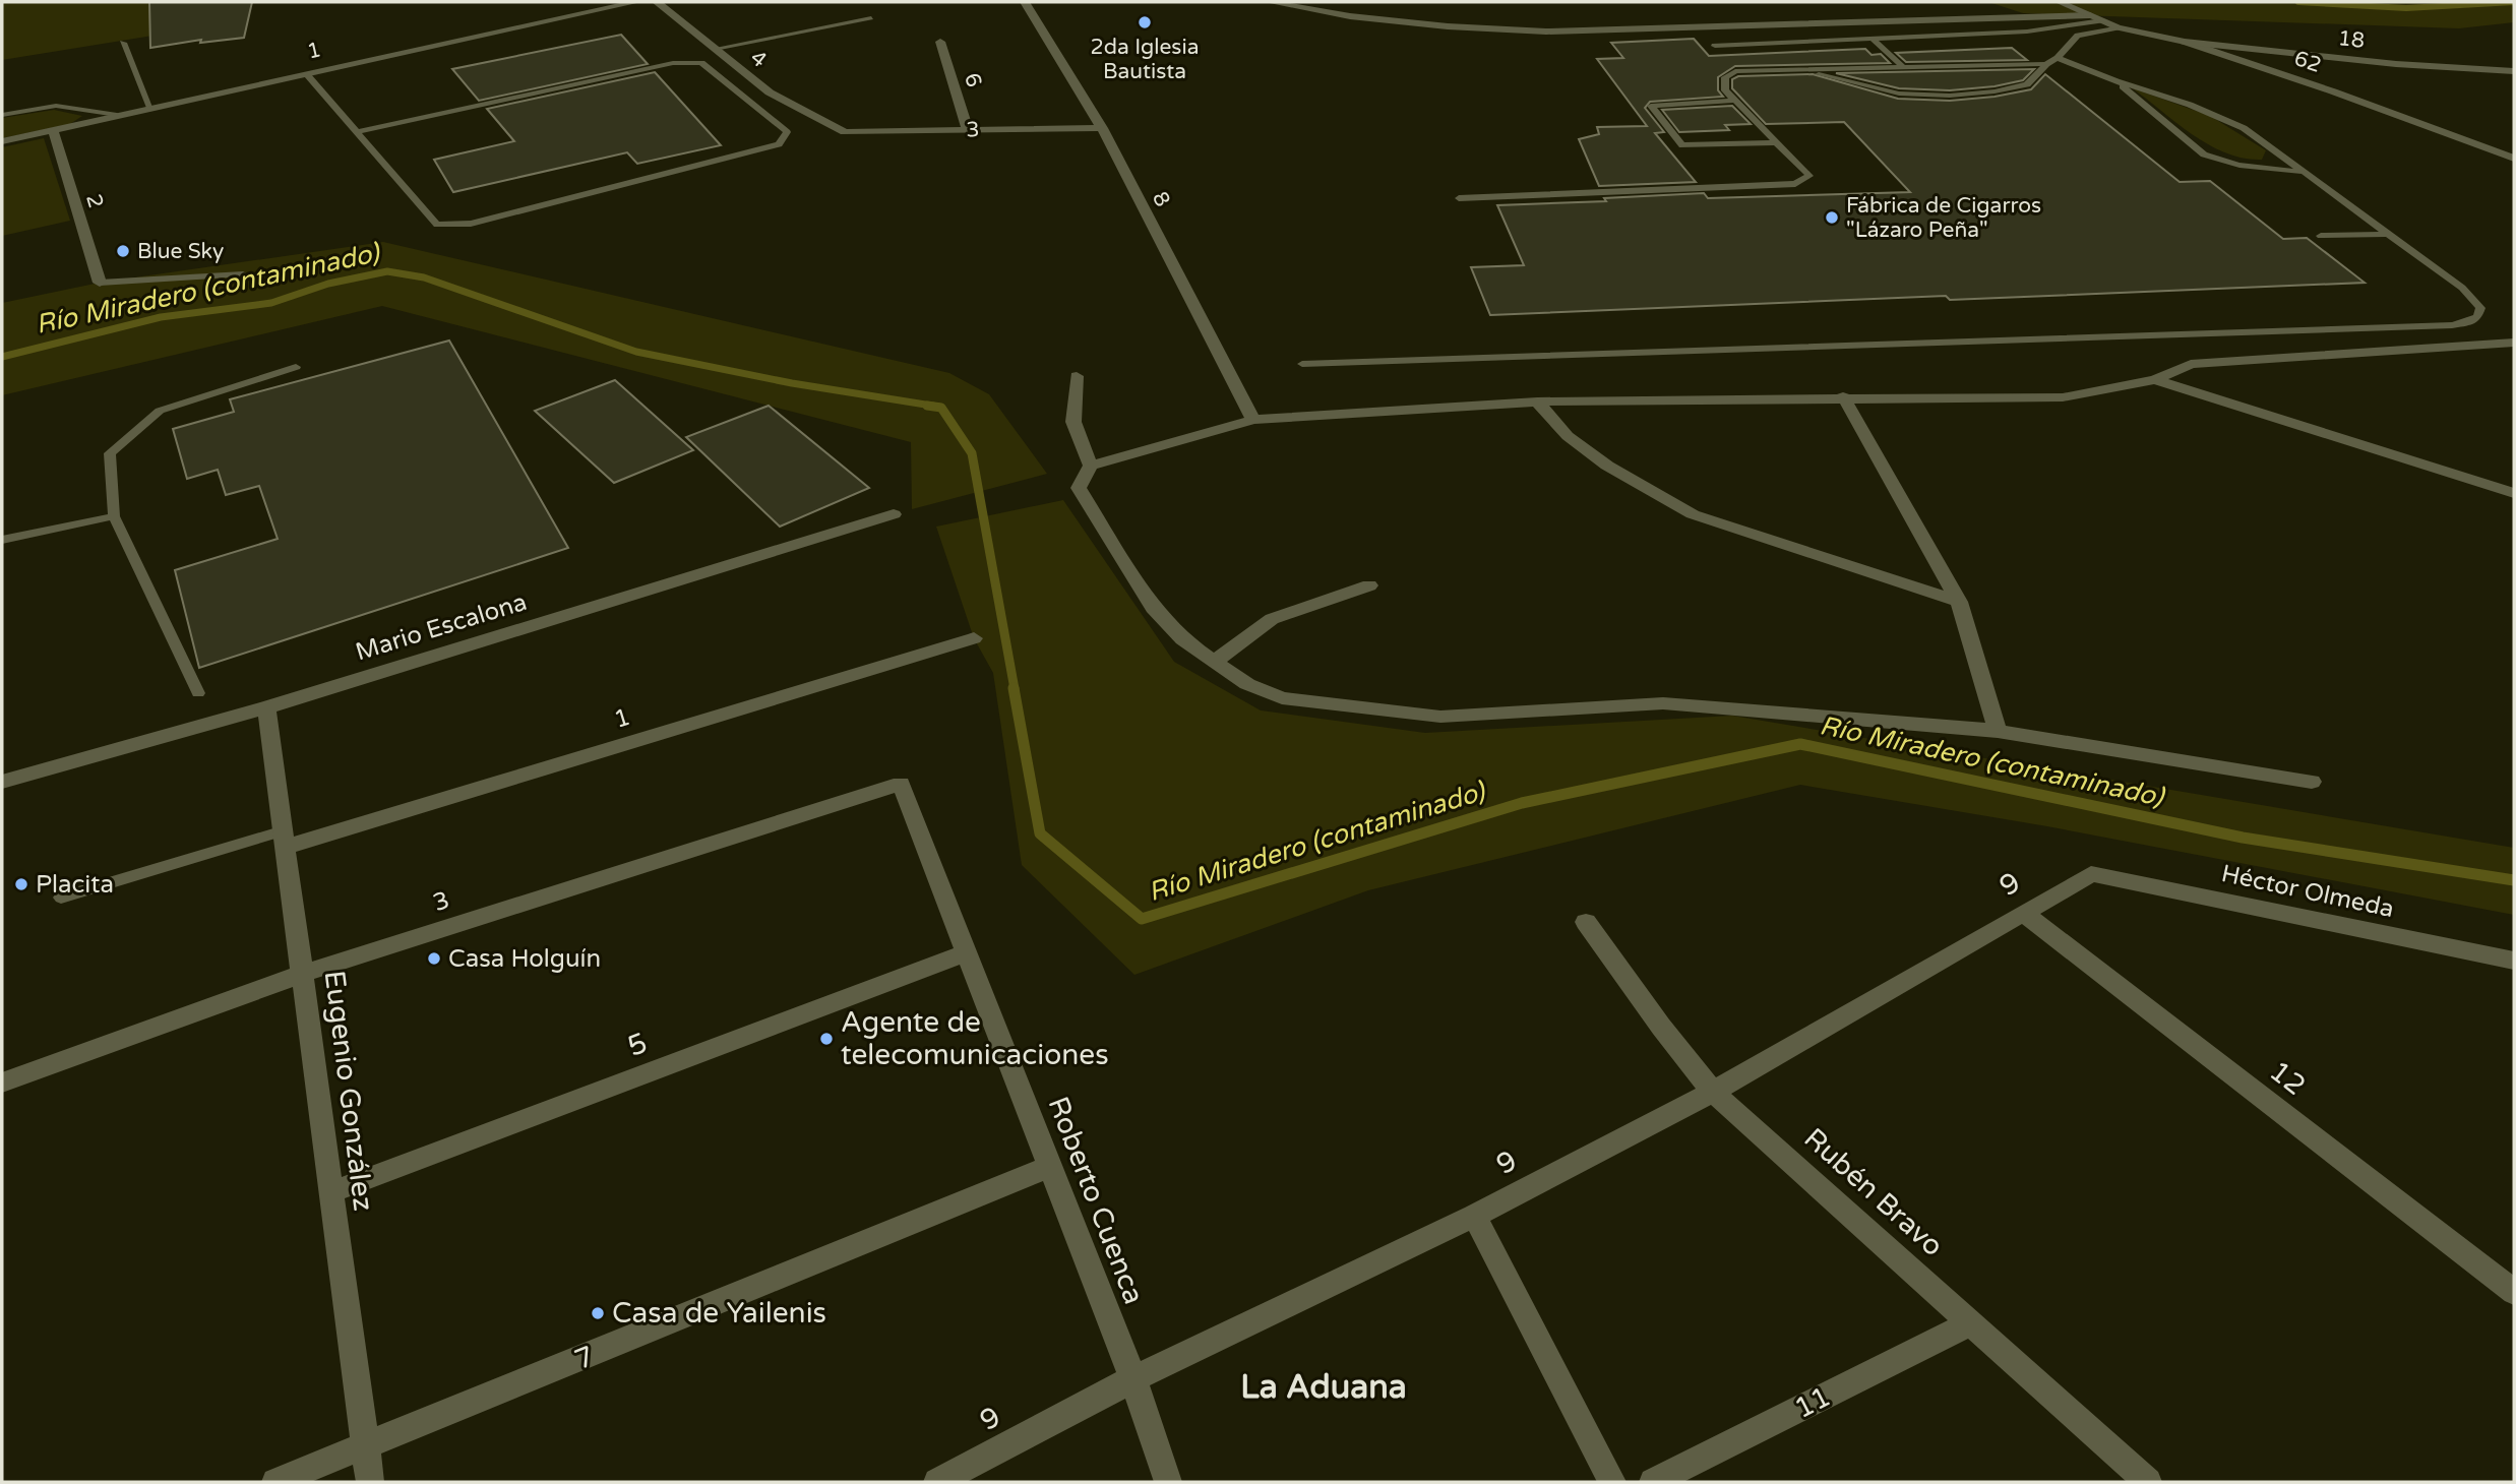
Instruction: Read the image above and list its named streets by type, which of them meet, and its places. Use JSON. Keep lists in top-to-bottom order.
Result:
{
  "streets": {
    "street": [
      "18",
      "1",
      "4",
      "62",
      "6",
      "3",
      "8",
      "2",
      "Mario Escalona",
      "9",
      "Héctor Olmeda",
      "5",
      "12",
      "Eugenio González",
      "Rubén Bravo",
      "Roberto Cuenca",
      "7",
      "11"
    ]
  },
  "crossings": [
    ["18", "62"],
    ["1", "2"],
    ["1", "Eugenio González"],
    ["4", "3"],
    ["6", "3"],
    ["3", "8"],
    ["3", "Eugenio González"],
    ["3", "Roberto Cuenca"],
    ["Mario Escalona", "Eugenio González"],
    ["9", "Héctor Olmeda"],
    ["9", "12"],
    ["9", "Rubén Bravo"],
    ["9", "Roberto Cuenca"],
    ["5", "Eugenio González"],
    ["5", "Roberto Cuenca"],
    ["Eugenio González", "7"],
    ["Rubén Bravo", "11"],
    ["Roberto Cuenca", "7"]
  ],
  "districts": ["La Aduana"],
  "water": ["Río Miradero (contaminado)"],
  "places": [
    "2da Iglesia Bautista",
    "Fábrica de Cigarros \"Lázaro Peña\"",
    "Blue Sky",
    "Placita",
    "Casa Holguín",
    "Agente de telecomunicaciones",
    "Casa de Yailenis"
  ]
}
